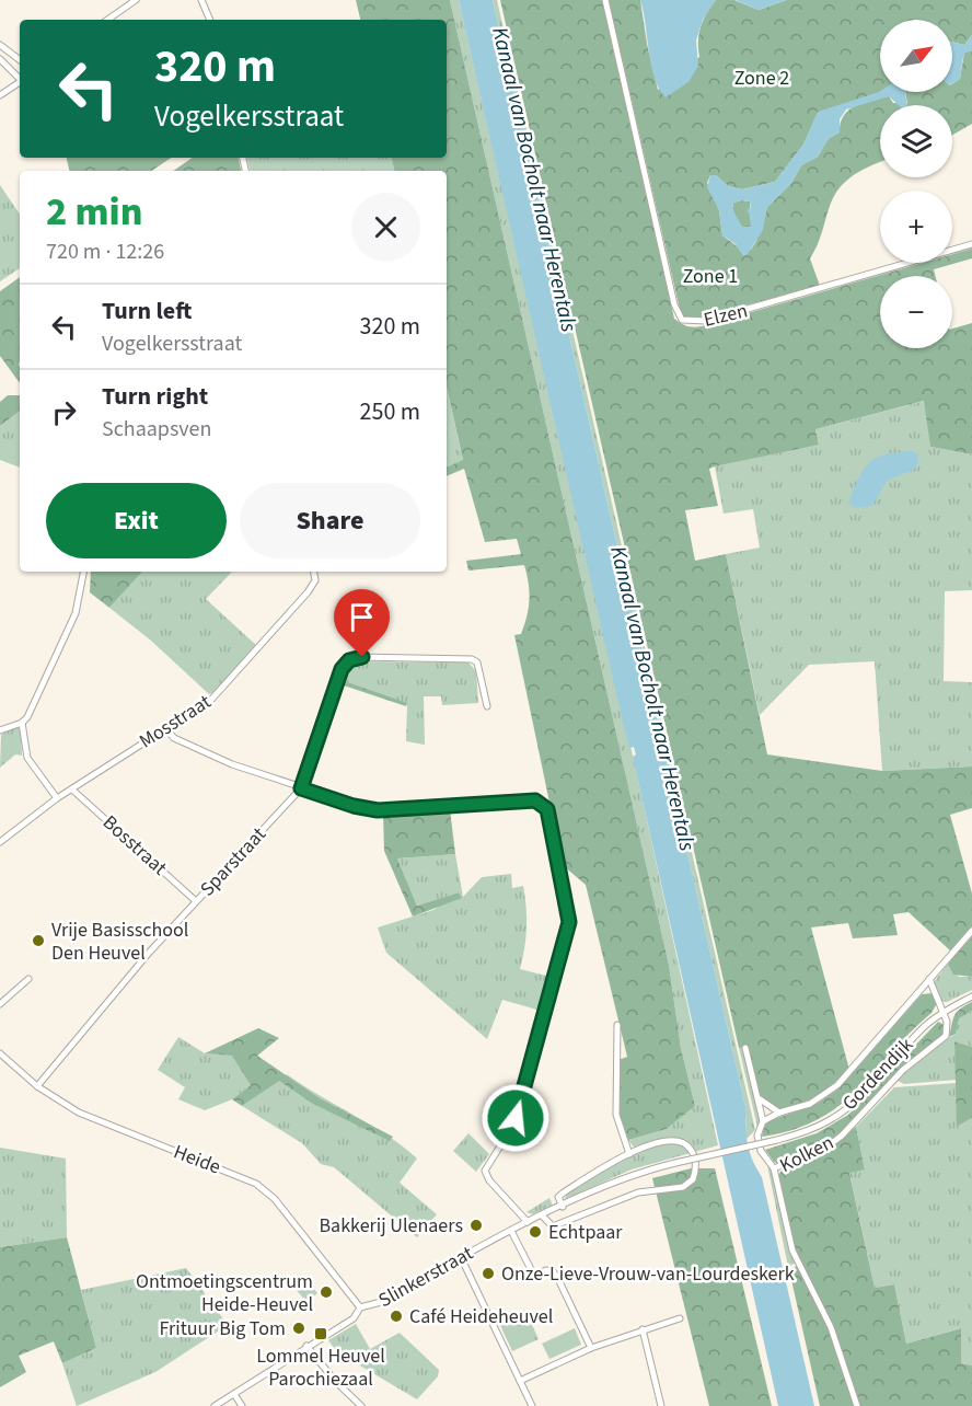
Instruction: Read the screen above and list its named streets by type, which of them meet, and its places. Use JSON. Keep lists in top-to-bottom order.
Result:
{
  "streets": {
    "street": [
      "Elzen",
      "Mosstraat",
      "Bosstraat",
      "Sparstraat",
      "Gordendijk",
      "Kolken",
      "Heide",
      "Slinkerstraat"
    ]
  },
  "crossings": [
    ["Mosstraat", "Bosstraat"],
    ["Bosstraat", "Sparstraat"],
    ["Sparstraat", "Heide"],
    ["Gordendijk", "Kolken"],
    ["Gordendijk", "Slinkerstraat"],
    ["Heide", "Slinkerstraat"]
  ],
  "water": ["Kanaal van Bocholt naar Herentals"],
  "parks": ["Zone 2", "Zone 1"],
  "places": {
    "other": [
      "Vrije Basisschool Den Heuvel",
      "Bakkerij Ulenaers",
      "Echtpaar",
      "Onze-Lieve-Vrouw-van-Lourdeskerk",
      "Ontmoetingscentrum Heide-Heuvel",
      "Café Heideheuvel",
      "Frituur Big Tom"
    ],
    "transit": ["Lommel Heuvel Parochiezaal"]
  },
  "north": "top right",
  "page": {
    "map_buttons": ["+", "−"],
    "turn": ["320 m", "Vogelkersstraat"],
    "heading": ["2 min", "720 m · 12:26"],
    "list": [
      {
        "name": "Turn left",
        "note": "Vogelkersstraat",
        "value": "320 m"
      },
      {
        "name": "Turn right",
        "note": "Schaapsven",
        "value": "250 m"
      }
    ],
    "buttons": ["Exit", "Share"]
  }
}
